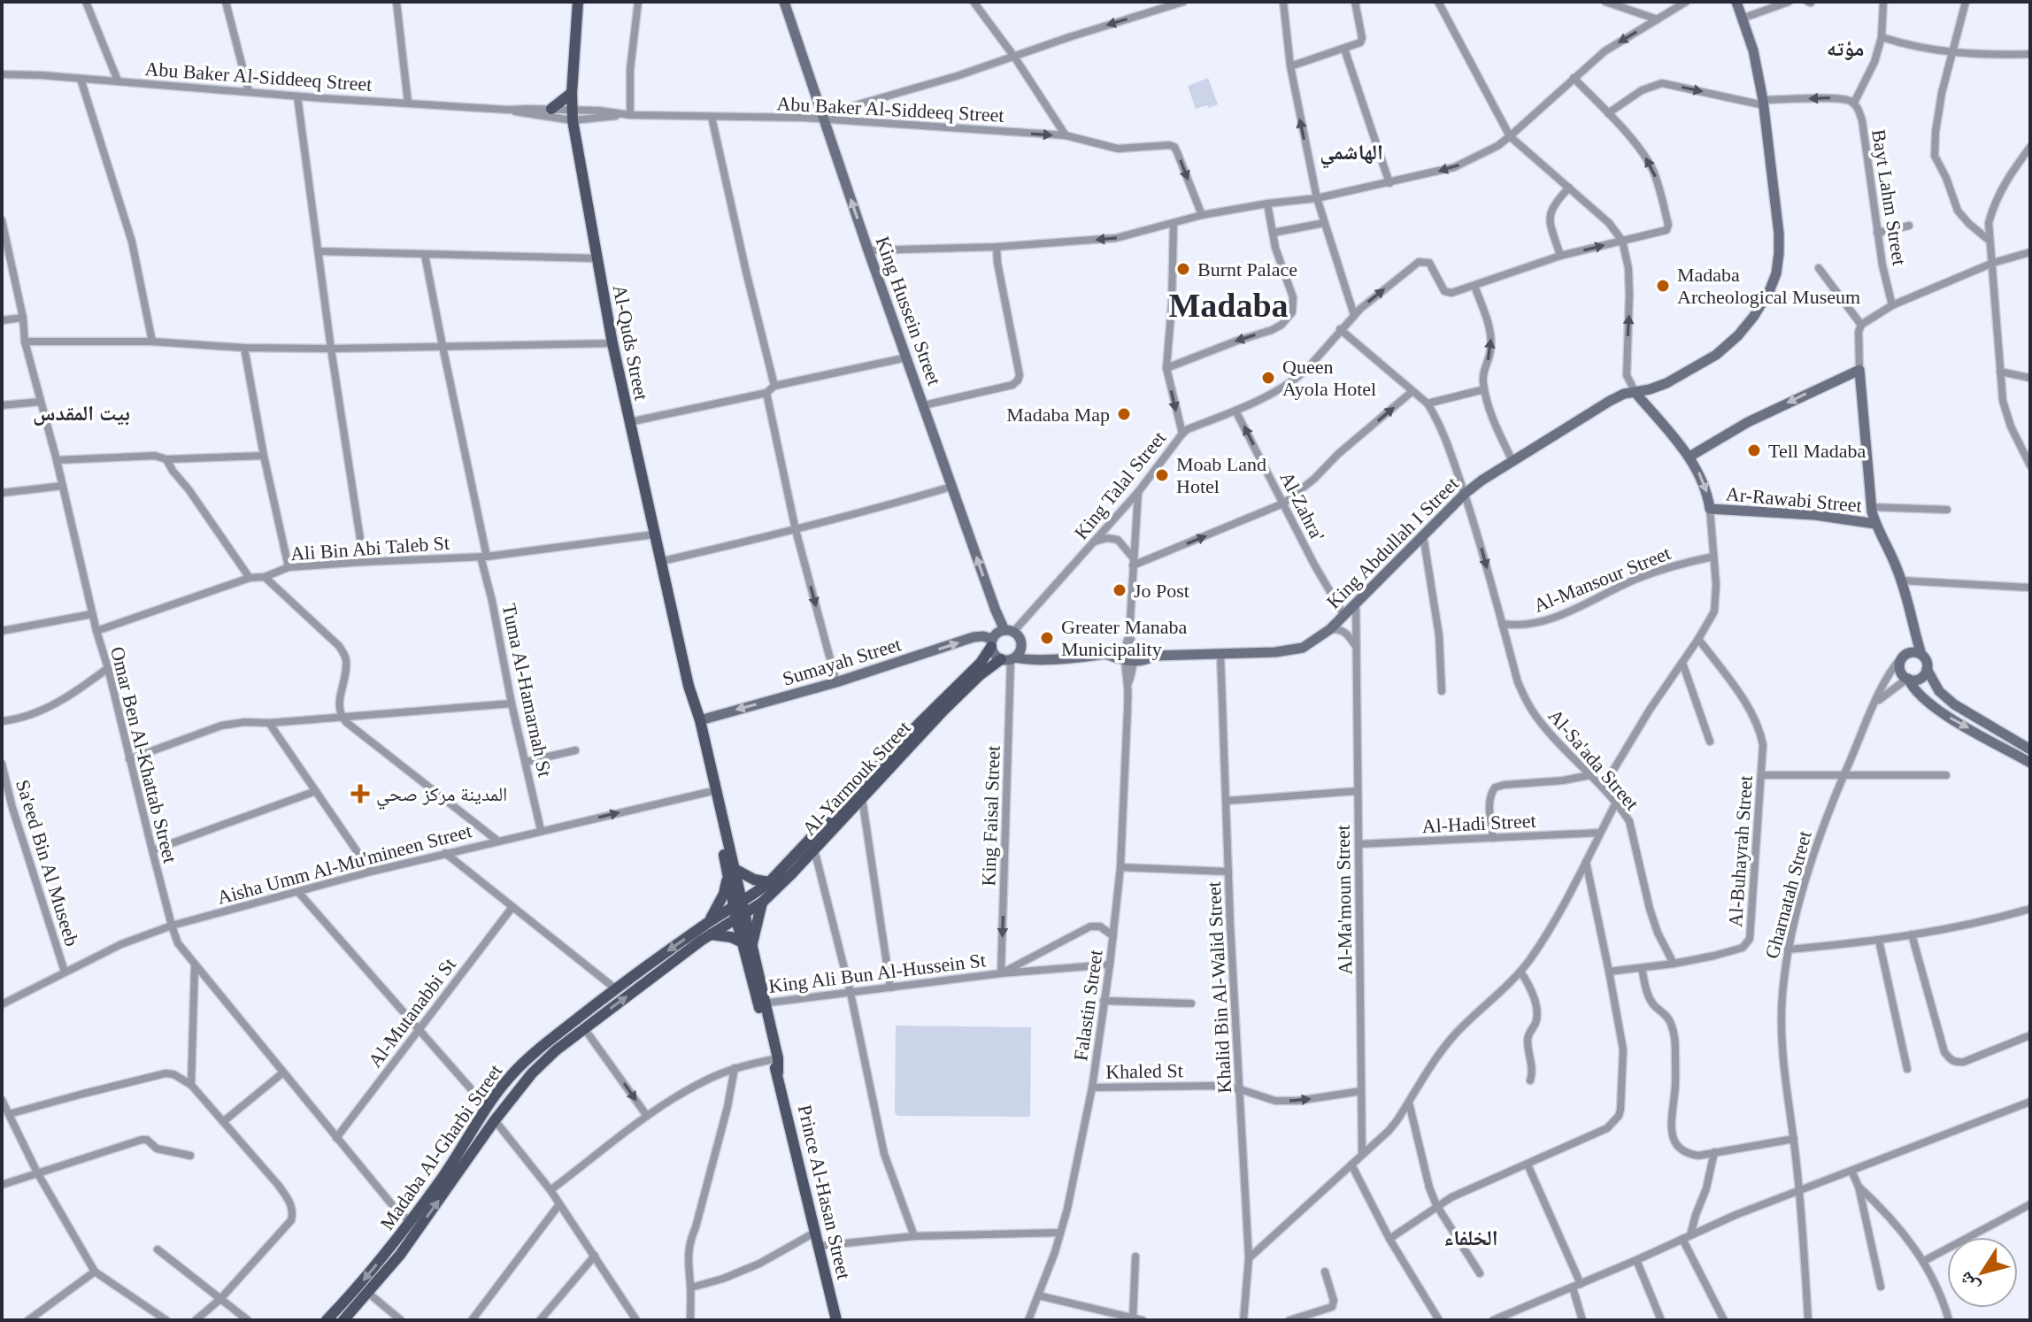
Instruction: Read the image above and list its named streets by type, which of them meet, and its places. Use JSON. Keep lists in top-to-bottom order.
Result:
{
  "streets": {
    "main road": [
      "King Hussein Street",
      "Al-Quds Street",
      "Ar-Rawabi Street",
      "King Abdullah I Street",
      "Sumayah Street",
      "Al-Yarmouk Street",
      "Gharnatah Street",
      "Madaba Al-Gharbi Street",
      "Prince Al-Hasan Street"
    ],
    "street": [
      "Abu Baker Al-Siddeeq Street",
      "Bayt Lahm Street",
      "King Talal Street",
      "Al-Zahra'",
      "Ali Bin Abi Taleb St",
      "Al-Mansour Street",
      "Tuma Al-Hamarnah St",
      "Omar Ben Al-Khattab Street",
      "Al-Sa'ada Street",
      "King Faisal Street",
      "Al-Hadi Street",
      "Al-Buhayrah Street",
      "Sa'eed Bin Al Museeb",
      "Aisha Umm Al-Mu'mineen Street",
      "Al-Ma'moun Street",
      "King Ali Bun Al-Hussein St",
      "Khalid Bin Al-Walid Street",
      "Falastin Street",
      "Al-Mutanabbi St",
      "Khaled St"
    ]
  },
  "crossings": [
    ["Abu Baker Al-Siddeeq Street", "King Hussein Street"],
    ["Abu Baker Al-Siddeeq Street", "Al-Quds Street"],
    ["King Hussein Street", "King Talal Street"],
    ["King Hussein Street", "Sumayah Street"],
    ["King Hussein Street", "Al-Yarmouk Street"],
    ["King Hussein Street", "King Faisal Street"],
    ["Al-Quds Street", "Ali Bin Abi Taleb St"],
    ["Al-Quds Street", "Sumayah Street"],
    ["Al-Quds Street", "Al-Yarmouk Street"],
    ["Al-Quds Street", "Aisha Umm Al-Mu'mineen Street"],
    ["Al-Quds Street", "Madaba Al-Gharbi Street"],
    ["Al-Quds Street", "Prince Al-Hasan Street"],
    ["King Talal Street", "Al-Zahra'"],
    ["King Talal Street", "Sumayah Street"],
    ["King Talal Street", "Al-Yarmouk Street"],
    ["King Talal Street", "King Faisal Street"],
    ["King Talal Street", "Falastin Street"],
    ["Al-Zahra'", "King Abdullah I Street"],
    ["King Abdullah I Street", "Al-Sa'ada Street"],
    ["King Abdullah I Street", "Al-Ma'moun Street"],
    ["King Abdullah I Street", "Khalid Bin Al-Walid Street"],
    ["King Abdullah I Street", "Falastin Street"],
    ["Ali Bin Abi Taleb St", "Tuma Al-Hamarnah St"],
    ["Ali Bin Abi Taleb St", "Omar Ben Al-Khattab Street"],
    ["Al-Mansour Street", "Al-Sa'ada Street"],
    ["Sumayah Street", "Al-Yarmouk Street"],
    ["Sumayah Street", "King Faisal Street"],
    ["Tuma Al-Hamarnah St", "Aisha Umm Al-Mu'mineen Street"],
    ["Omar Ben Al-Khattab Street", "Aisha Umm Al-Mu'mineen Street"],
    ["Omar Ben Al-Khattab Street", "Al-Mutanabbi St"],
    ["Omar Ben Al-Khattab Street", "Madaba Al-Gharbi Street"],
    ["Al-Sa'ada Street", "Al-Buhayrah Street"],
    ["Al-Yarmouk Street", "King Faisal Street"],
    ["Al-Yarmouk Street", "Madaba Al-Gharbi Street"],
    ["Al-Yarmouk Street", "Prince Al-Hasan Street"],
    ["King Faisal Street", "King Ali Bun Al-Hussein St"],
    ["Al-Hadi Street", "Al-Ma'moun Street"],
    ["Sa'eed Bin Al Museeb", "Aisha Umm Al-Mu'mineen Street"],
    ["Al-Ma'moun Street", "Khaled St"],
    ["King Ali Bun Al-Hussein St", "Falastin Street"],
    ["King Ali Bun Al-Hussein St", "Prince Al-Hasan Street"],
    ["Khalid Bin Al-Walid Street", "Khaled St"],
    ["Falastin Street", "Khaled St"],
    ["Madaba Al-Gharbi Street", "Prince Al-Hasan Street"]
  ],
  "one_way": [
    "King Hussein Street",
    "Al-Zahra'",
    "King Faisal Street",
    "Khaled St"
  ],
  "districts": [
    "مؤته",
    "الهاشمي",
    "Madaba",
    "بيت المقدس",
    "الخلفاء"
  ],
  "places": {
    "other": [
      "Burnt Palace",
      "Madaba Archeological Museum",
      "Queen Ayola Hotel",
      "Madaba Map",
      "Tell Madaba",
      "Moab Land Hotel",
      "Jo Post",
      "Greater Manaba Municipality"
    ],
    "health": ["المدينة مركز صحي"]
  },
  "north": "bottom left"
}
